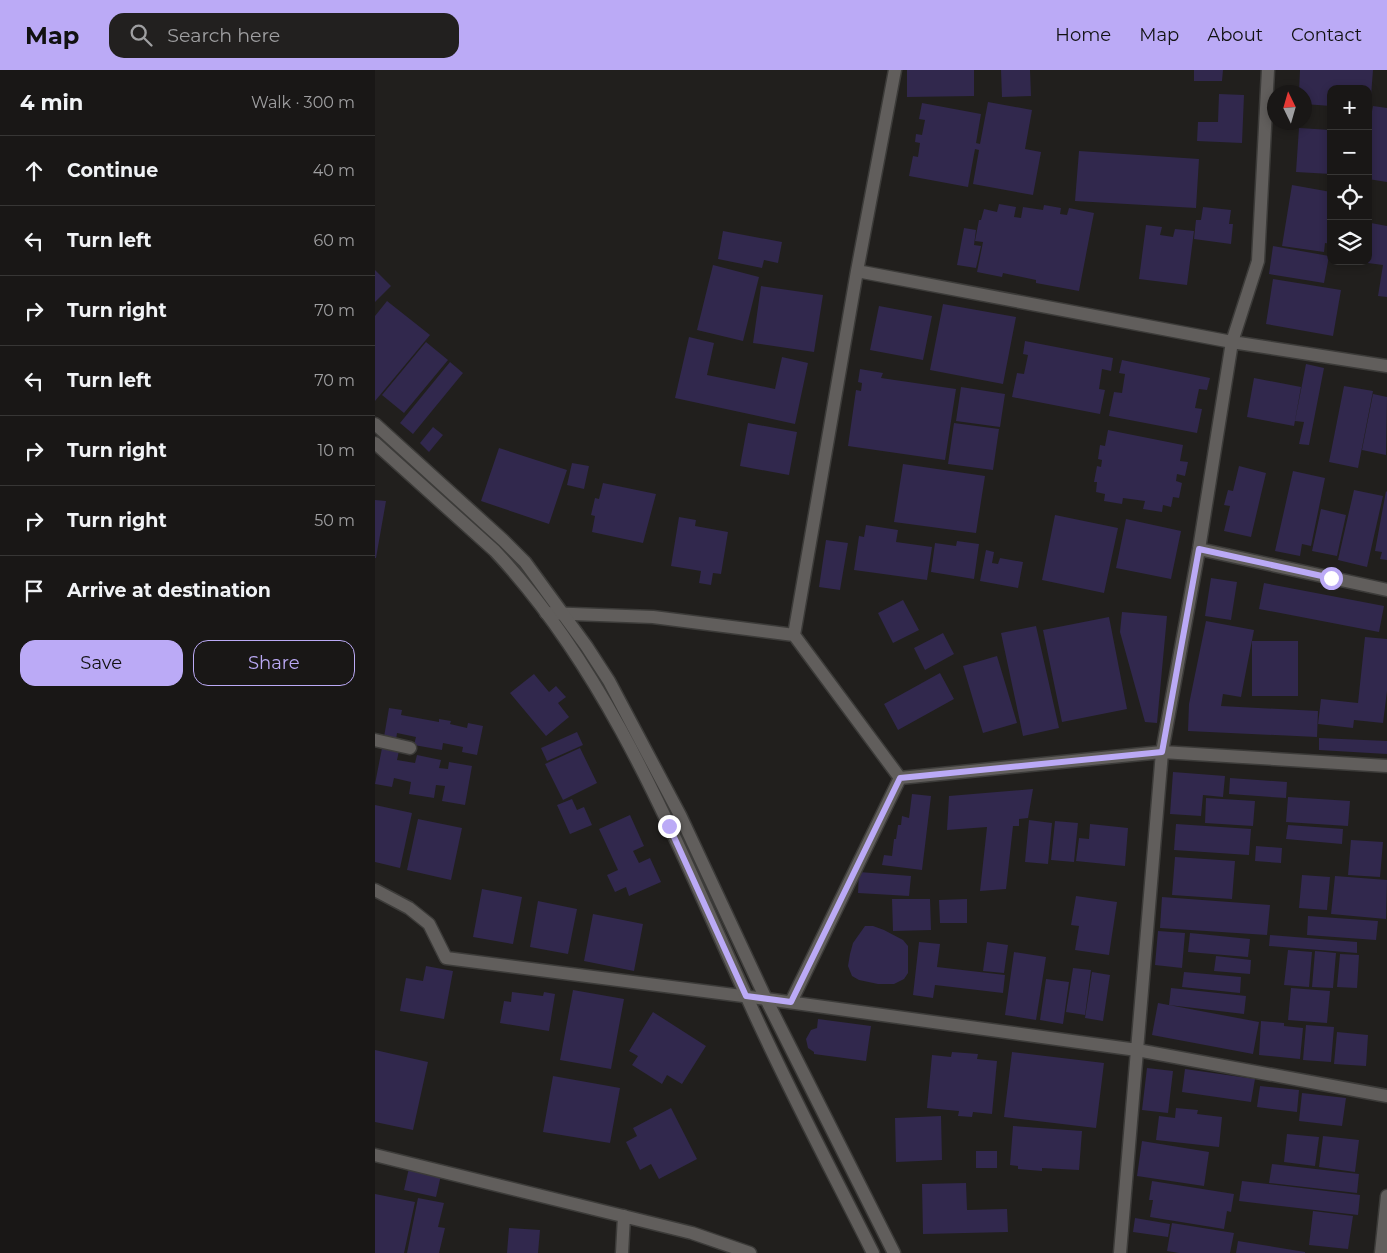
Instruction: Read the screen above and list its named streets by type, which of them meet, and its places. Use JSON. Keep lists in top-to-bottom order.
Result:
{
  "north": "top",
  "page": {
    "header": "Map",
    "search": "Search here",
    "nav": [
      "Home",
      "Map",
      "About",
      "Contact"
    ],
    "heading": ["4 min", "Walk · 300 m"],
    "map_buttons": ["+", "−"],
    "list": [
      ["Continue", "40 m"],
      ["Turn left", "60 m"],
      ["Turn right", "70 m"],
      ["Turn left", "70 m"],
      ["Turn right", "10 m"],
      ["Turn right", "50 m"],
      "Arrive at destination"
    ],
    "buttons": ["Save", "Share"]
  }
}
